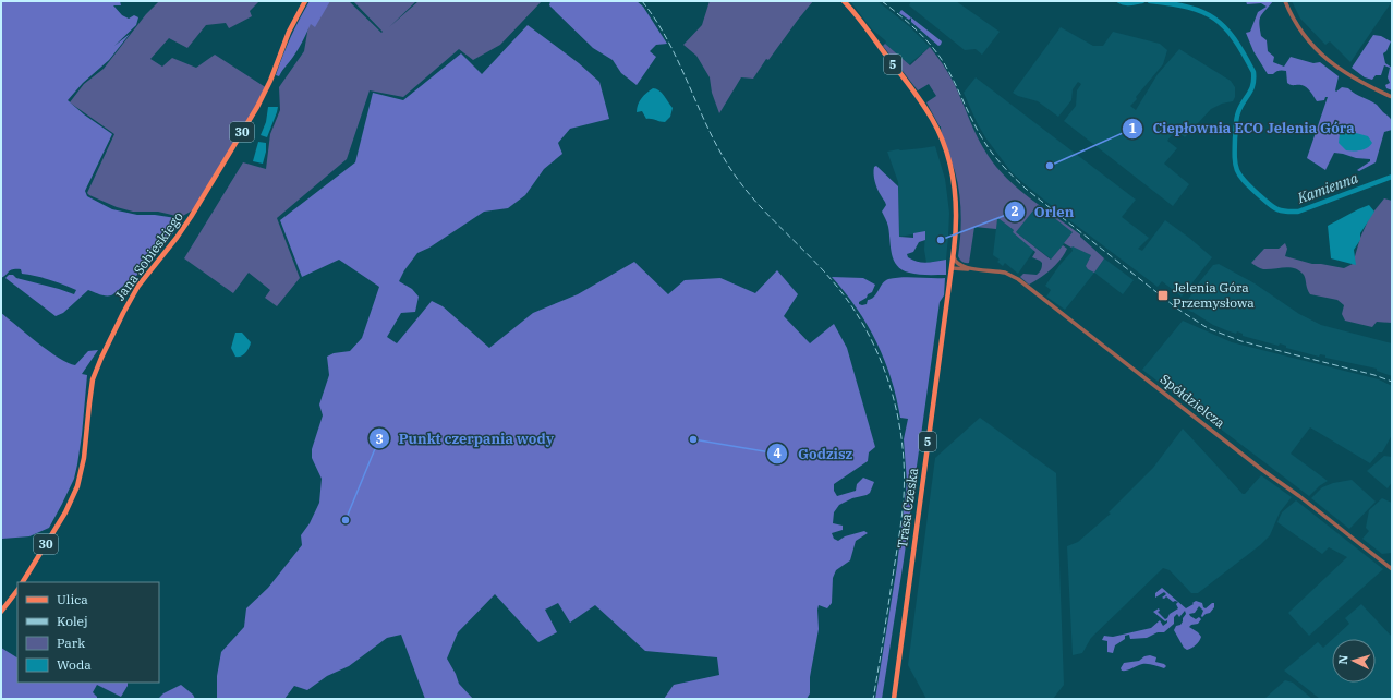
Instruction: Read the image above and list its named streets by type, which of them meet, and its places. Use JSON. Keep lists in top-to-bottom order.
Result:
{
  "streets": {
    "main road": [
      "5",
      "30",
      "Jana Sobieskiego",
      "Trasa Czeska"
    ],
    "street": ["Spółdzielcza"]
  },
  "crossings": [
    ["5", "Spółdzielcza"],
    ["5", "Trasa Czeska"],
    ["Spółdzielcza", "Trasa Czeska"]
  ],
  "water": ["Kamienna"],
  "places": {
    "other": [
      "Ciepłownia ECO Jelenia Góra",
      "Orlen",
      "Godzisz",
      "Punkt czerpania wody"
    ],
    "transit": ["Jelenia Góra Przemysłowa"]
  },
  "legend": [
    "Ulica",
    "Kolej",
    "Park",
    "Woda"
  ],
  "north": "left"
}
